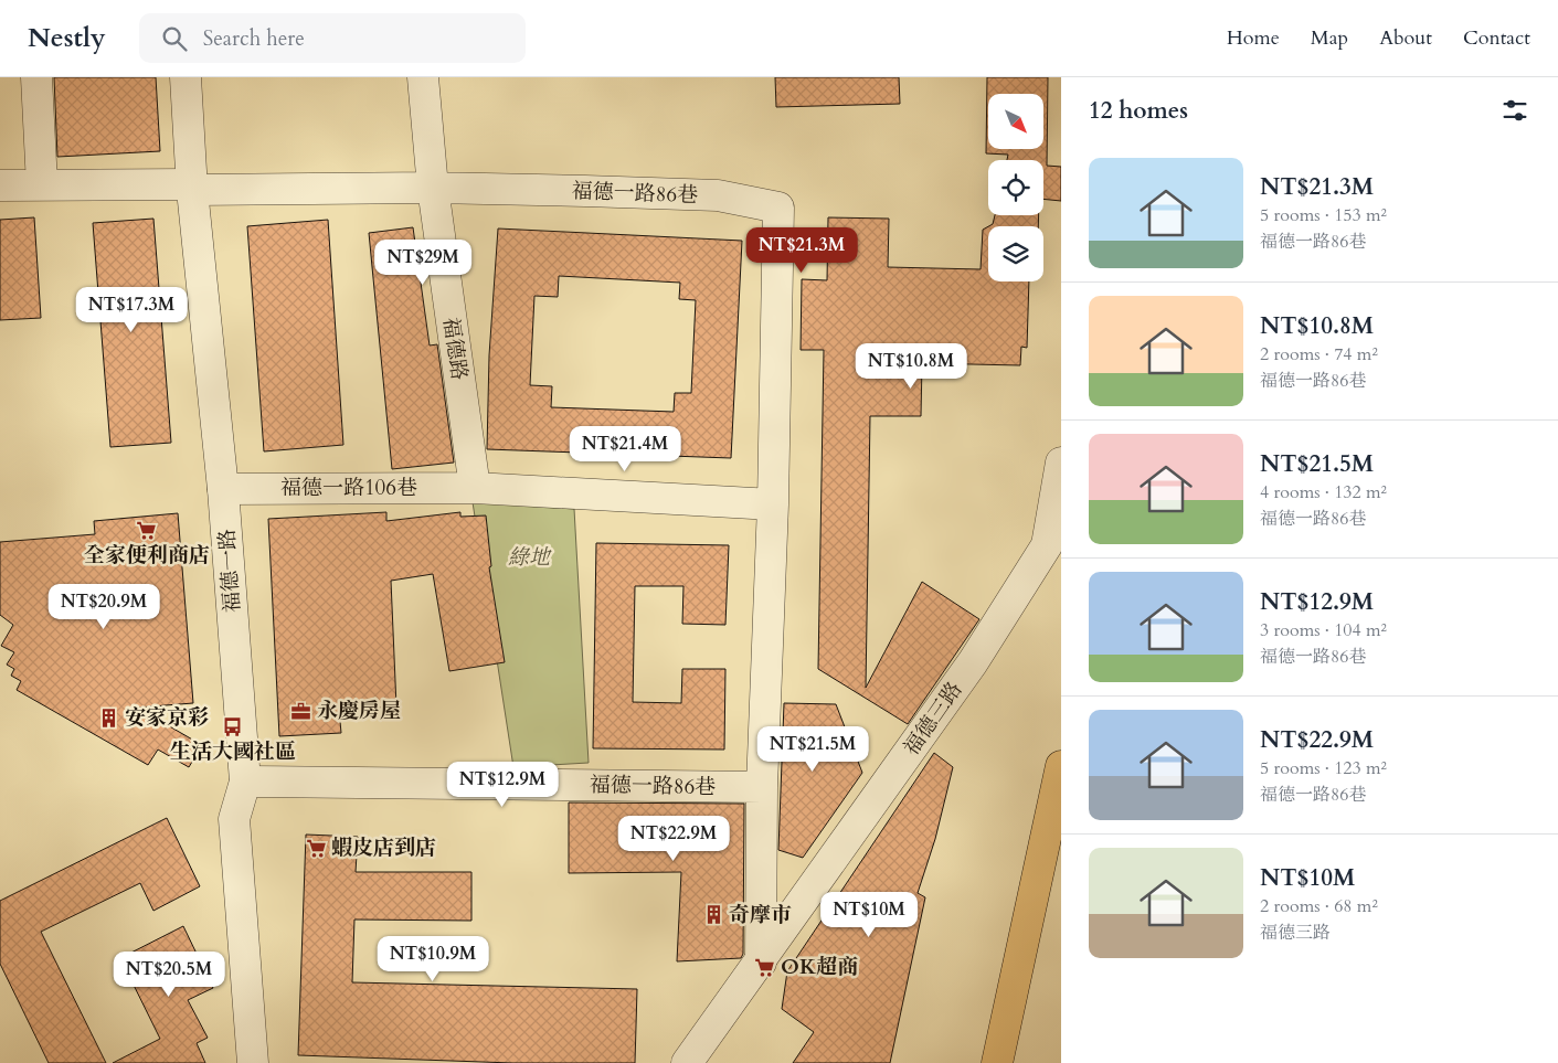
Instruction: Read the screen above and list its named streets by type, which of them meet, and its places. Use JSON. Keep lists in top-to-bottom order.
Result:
{
  "streets": {
    "street": [
      "福德一路86巷",
      "福德路",
      "福德一路106巷",
      "福德一路",
      "福德三路"
    ]
  },
  "crossings": [
    ["福德一路86巷", "福德路"],
    ["福德一路86巷", "福德一路"],
    ["福德一路86巷", "福德三路"],
    ["福德路", "福德一路106巷"],
    ["福德一路106巷", "福德一路"]
  ],
  "parks": ["綠地"],
  "places": {
    "supermarket": ["全家便利商店", "蝦皮店到店", "OK超商"],
    "office": ["永慶房屋"],
    "building": ["安家京彩", "奇摩市"],
    "bus stop": ["生活大國社區"]
  },
  "north": "bottom right",
  "page": {
    "header": "Nestly",
    "search": "Search here",
    "nav": [
      "Home",
      "Map",
      "About",
      "Contact"
    ],
    "heading": "12 homes",
    "list": [
      {
        "name": "NT$21.3M",
        "note": "5 rooms · 153 m² · 福德一路86巷"
      },
      {
        "name": "NT$10.8M",
        "note": "2 rooms · 74 m² · 福德一路86巷"
      },
      {
        "name": "NT$21.5M",
        "note": "4 rooms · 132 m² · 福德一路86巷"
      },
      {
        "name": "NT$12.9M",
        "note": "3 rooms · 104 m² · 福德一路86巷"
      },
      {
        "name": "NT$22.9M",
        "note": "5 rooms · 123 m² · 福德一路86巷"
      },
      {
        "name": "NT$10M",
        "note": "2 rooms · 68 m² · 福德三路"
      }
    ],
    "price": [
      "NT$21.3M",
      "NT$29M",
      "NT$17.3M",
      "NT$10.8M",
      "NT$21.4M",
      "NT$20.9M",
      "NT$21.5M",
      "NT$12.9M",
      "NT$22.9M",
      "NT$10M",
      "NT$10.9M",
      "NT$20.5M"
    ]
  }
}
